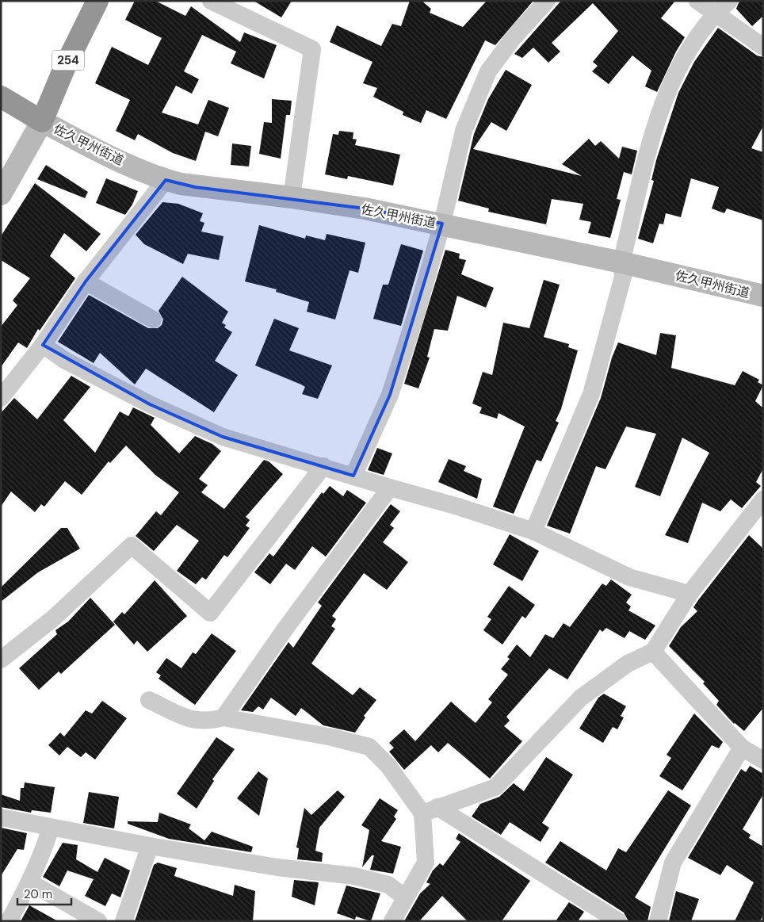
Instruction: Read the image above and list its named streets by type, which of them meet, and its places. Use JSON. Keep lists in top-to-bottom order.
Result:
{
  "streets": {
    "highway": ["254"],
    "main road": ["佐久甲州街道"]
  },
  "crossings": [
    ["254", "佐久甲州街道"]
  ],
  "scale_bar": "20 m"
}
